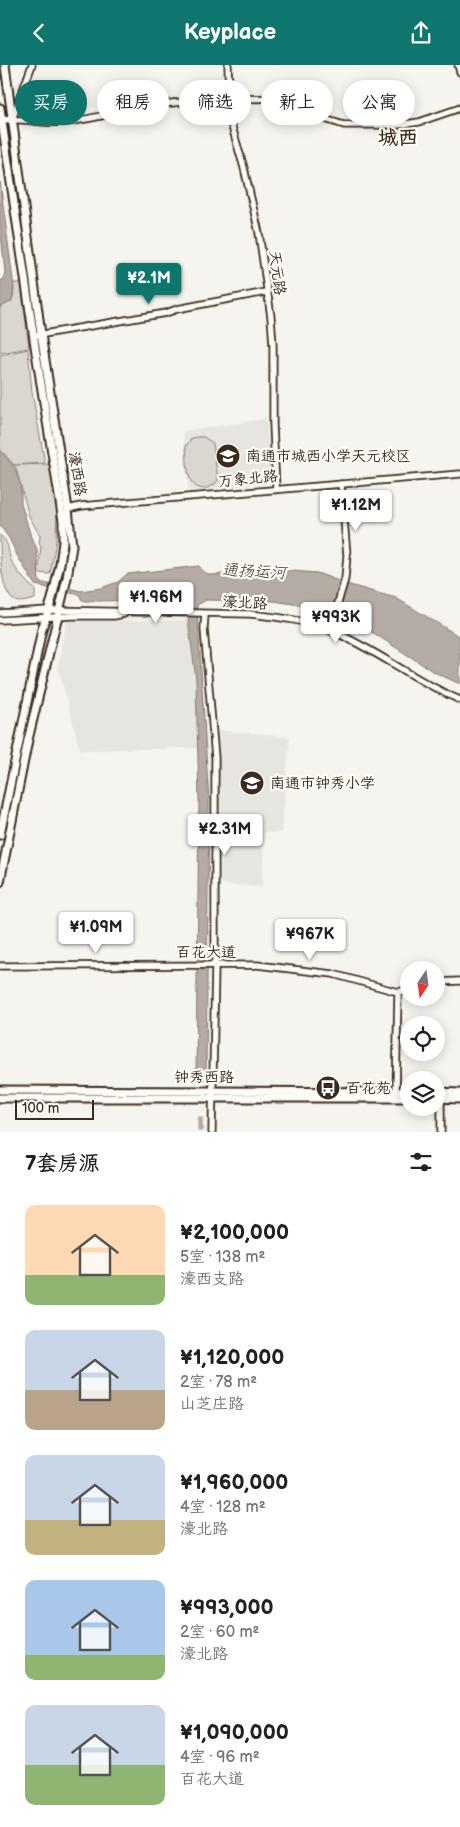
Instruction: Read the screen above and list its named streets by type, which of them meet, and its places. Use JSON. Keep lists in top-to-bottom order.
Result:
{
  "streets": {
    "main road": ["濠西路", "钟秀西路"],
    "street": [
      "天元路",
      "万象北路",
      "濠北路",
      "百花大道"
    ]
  },
  "crossings": [
    ["天元路", "万象北路"],
    ["濠西路", "万象北路"],
    ["濠西路", "濠北路"]
  ],
  "districts": ["城西"],
  "water": ["通扬运河"],
  "places": {
    "school or university": ["南通市城西小学天元校区", "南通市钟秀小学"],
    "bus stop": ["百花苑"]
  },
  "scale_bar": "100 m",
  "north": "bottom",
  "page": {
    "header": "Keyplace",
    "chip": [
      "买房",
      "租房",
      "筛选",
      "新上",
      "公寓"
    ],
    "price": [
      "¥2.1M",
      "¥1.12M",
      "¥1.96M",
      "¥993K",
      "¥2.31M",
      "¥1.09M",
      "¥967K"
    ],
    "scale": "100 m",
    "heading": "7套房源",
    "list": [
      {
        "name": "¥2,100,000",
        "note": "5室 · 138 m² · 濠西支路"
      },
      {
        "name": "¥1,120,000",
        "note": "2室 · 78 m² · 山芝庄路"
      },
      {
        "name": "¥1,960,000",
        "note": "4室 · 128 m² · 濠北路"
      },
      {
        "name": "¥993,000",
        "note": "2室 · 60 m² · 濠北路"
      },
      {
        "name": "¥1,090,000",
        "note": "4室 · 96 m² · 百花大道"
      }
    ]
  }
}
